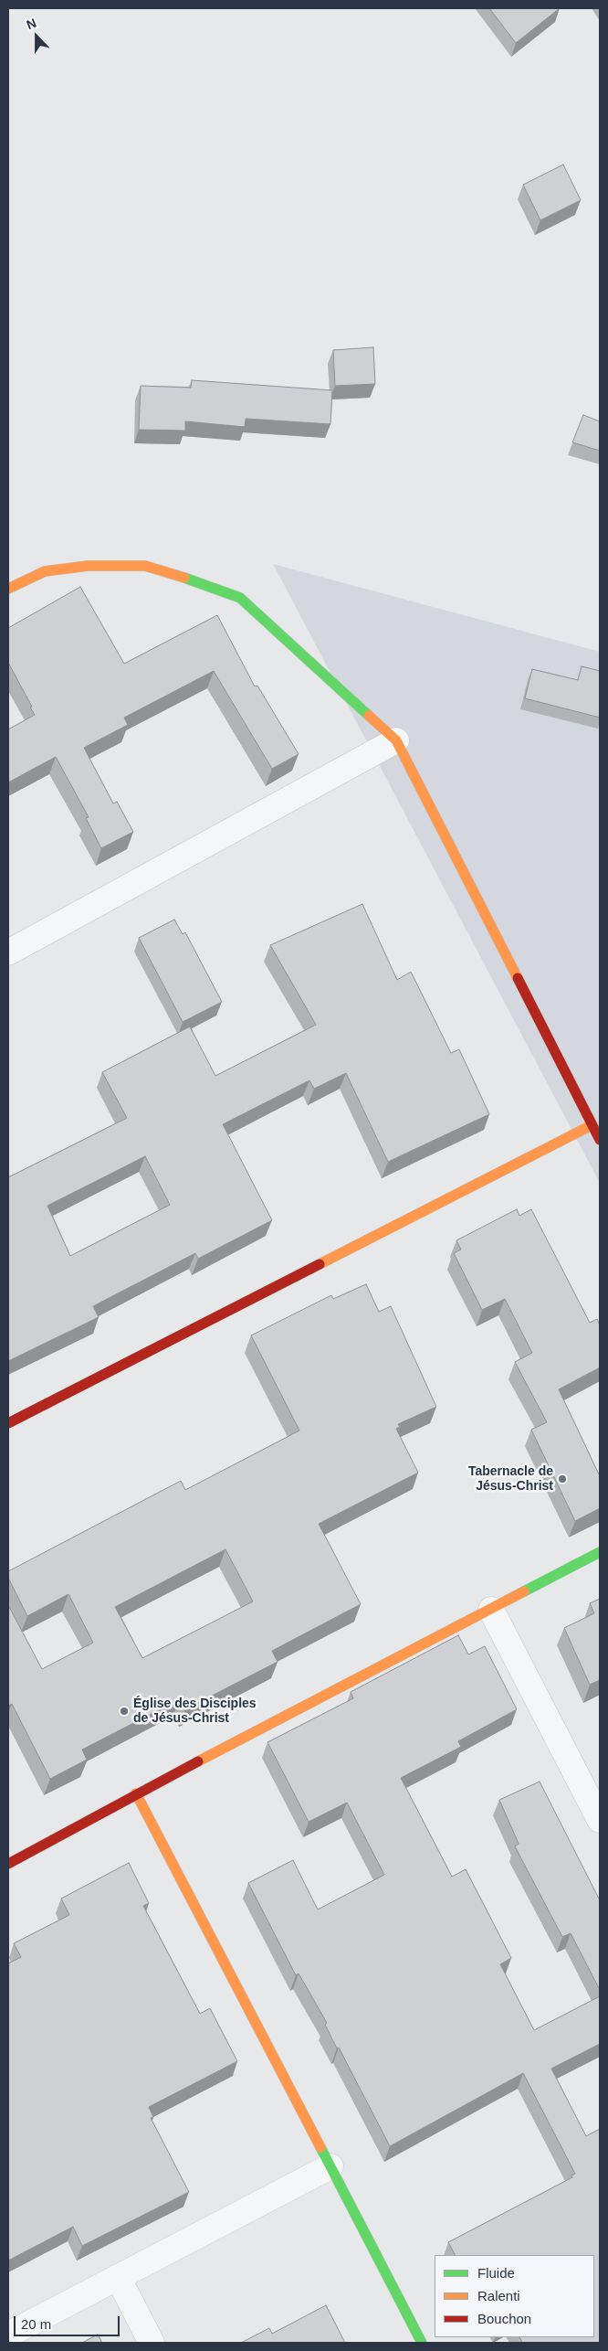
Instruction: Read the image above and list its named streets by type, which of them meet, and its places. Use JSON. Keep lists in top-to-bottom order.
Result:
{
  "places": ["Tabernacle de Jésus-Christ", "Église des Disciples de Jésus-Christ"],
  "legend": ["Fluide", "Ralenti", "Bouchon"],
  "scale_bar": "20 m",
  "north": "top"
}
